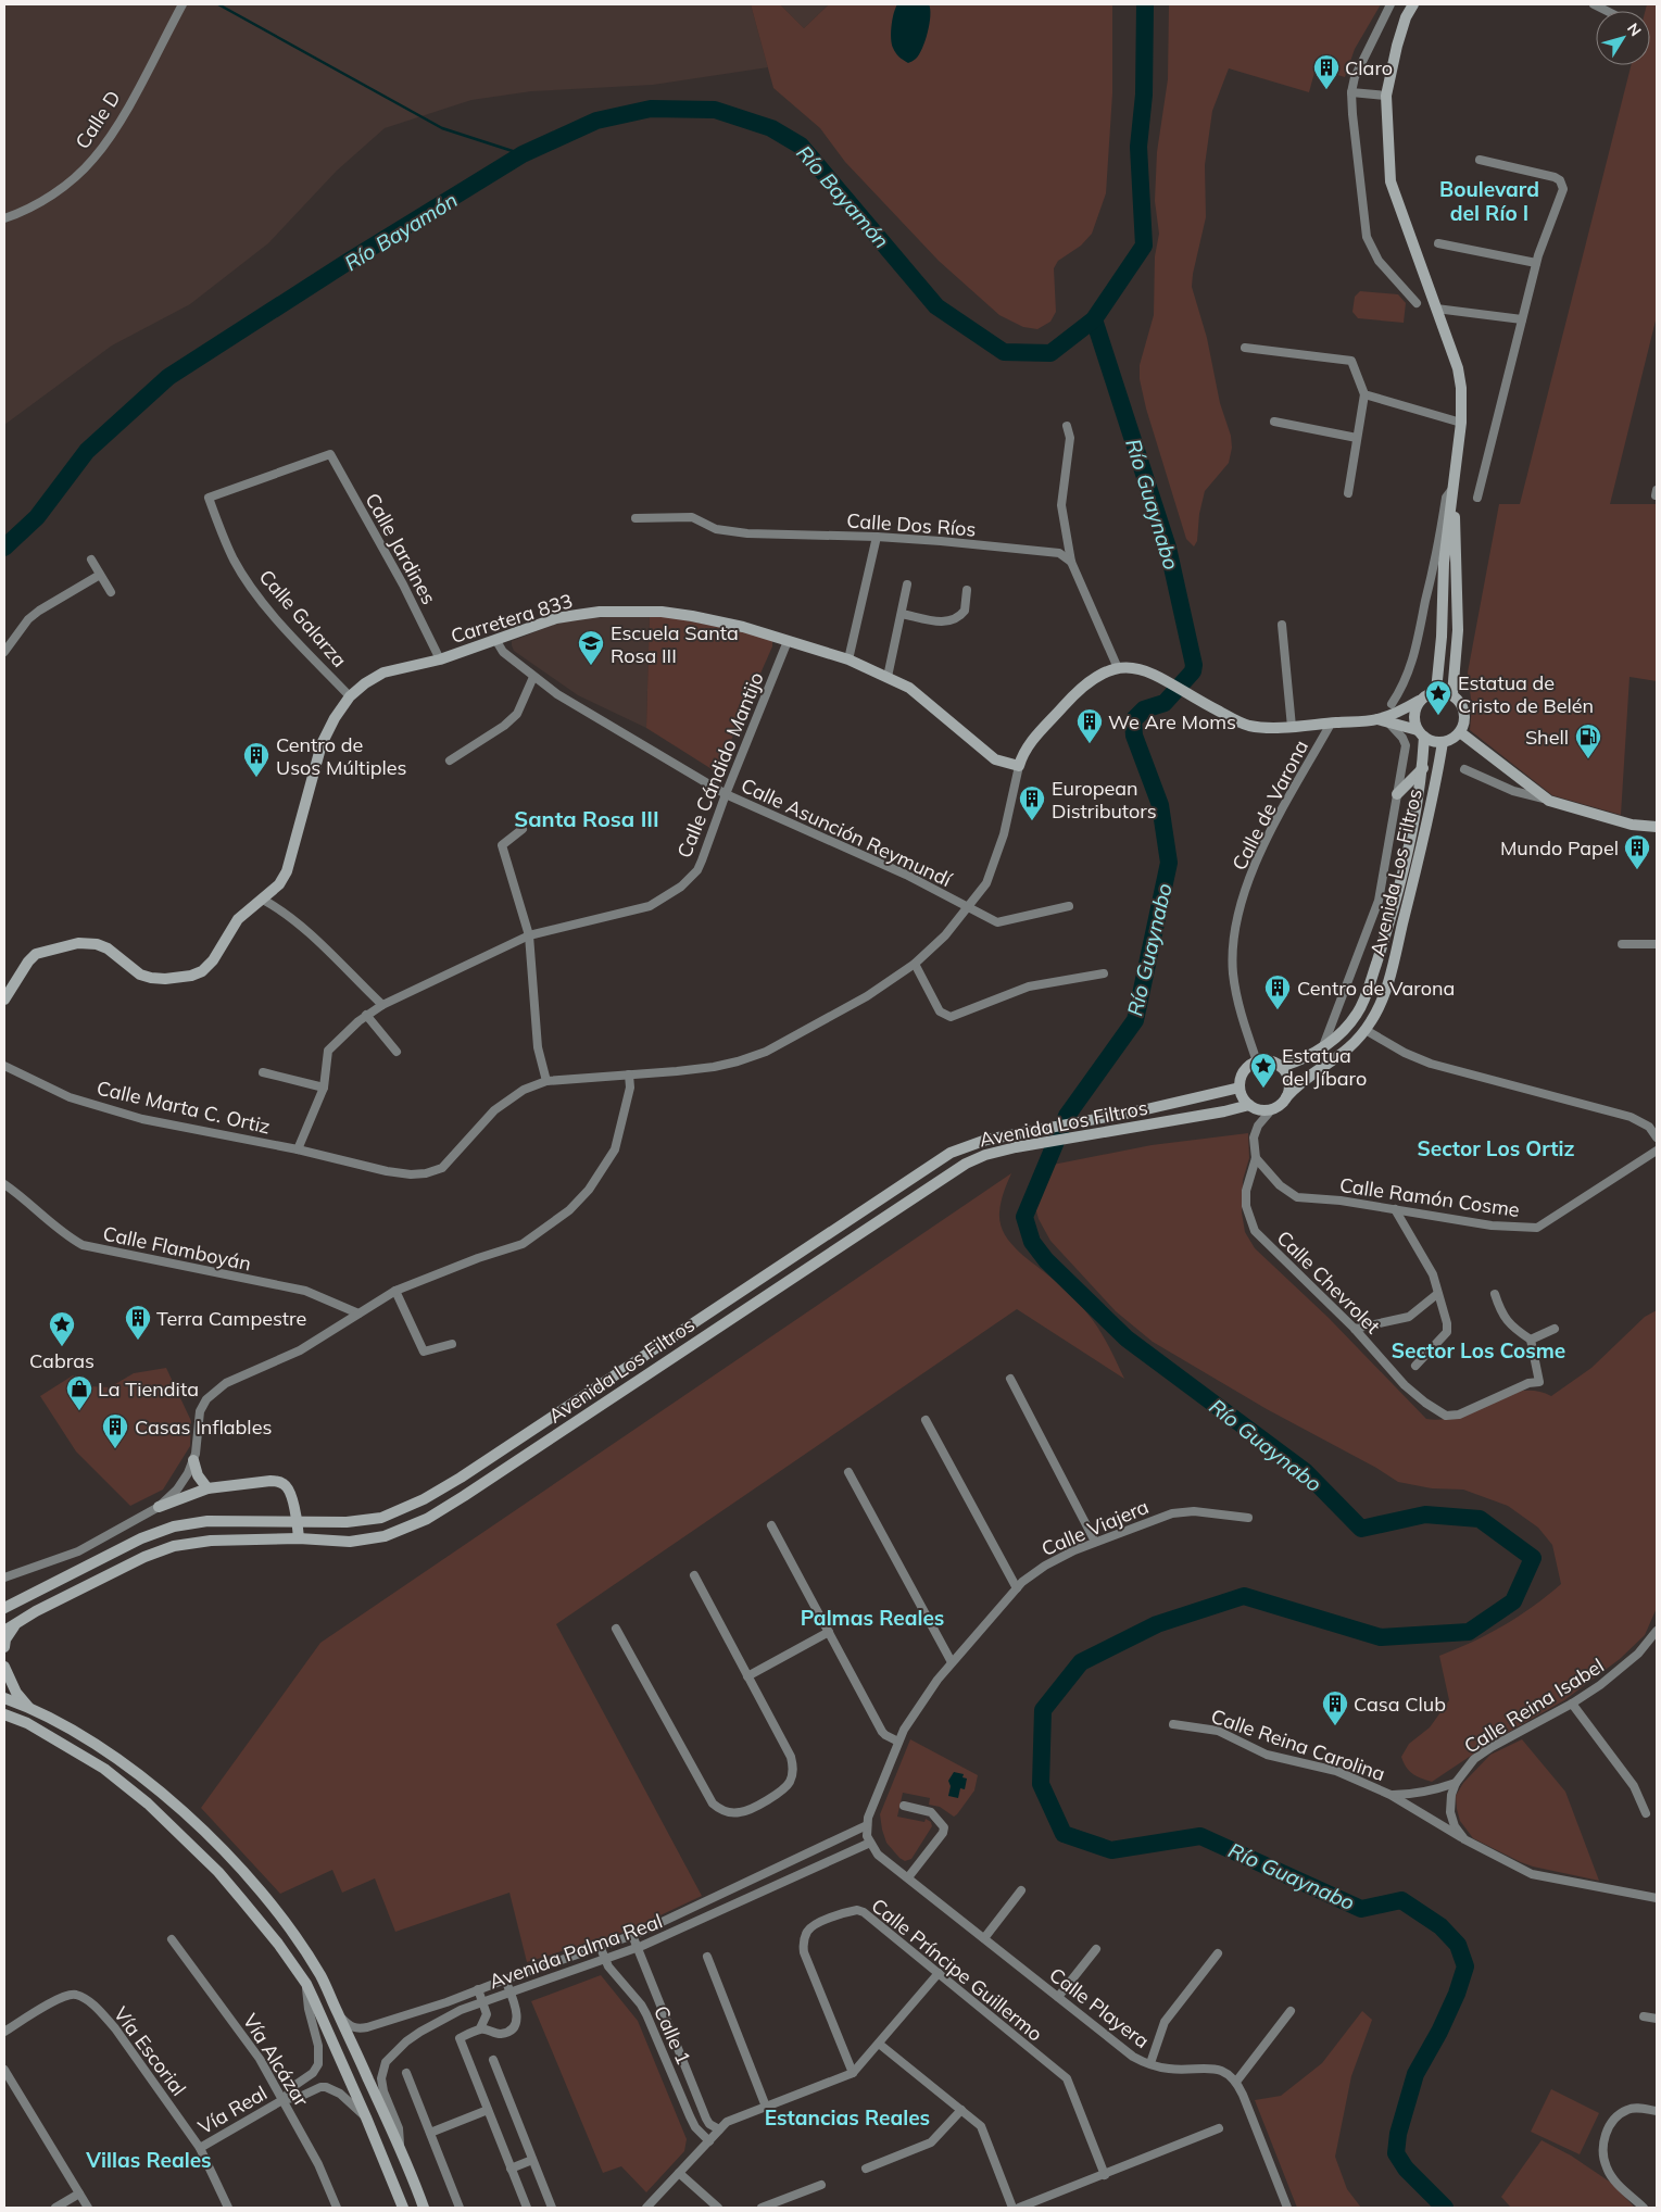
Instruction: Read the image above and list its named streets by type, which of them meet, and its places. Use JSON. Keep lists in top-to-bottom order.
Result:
{
  "streets": {
    "main road": ["Carretera 833", "Avenida Los Filtros"],
    "street": [
      "Calle D",
      "Calle Dos Ríos",
      "Calle Jardines",
      "Calle Galarza",
      "Calle Cándido Mantijo",
      "Calle de Varona",
      "Calle Asunción Reymundí",
      "Calle Marta C. Ortiz",
      "Calle Ramón Cosme",
      "Calle Flamboyán",
      "Calle Chevrolet",
      "Calle Viajera",
      "Calle Reina Isabel",
      "Calle Reina Carolina",
      "Avenida Palma Real",
      "Calle Príncipe Guillermo",
      "Calle Playera",
      "Calle 1",
      "Vía Escorial",
      "Vía Alcázar",
      "Vía Real"
    ]
  },
  "crossings": [
    ["Calle Jardines", "Calle Galarza"],
    ["Calle Jardines", "Carretera 833"],
    ["Calle Galarza", "Carretera 833"],
    ["Carretera 833", "Calle Cándido Mantijo"],
    ["Carretera 833", "Calle Asunción Reymundí"],
    ["Calle Cándido Mantijo", "Calle Asunción Reymundí"],
    ["Calle Cándido Mantijo", "Calle Marta C. Ortiz"],
    ["Calle de Varona", "Avenida Los Filtros"],
    ["Calle de Varona", "Calle Chevrolet"],
    ["Avenida Los Filtros", "Calle Chevrolet"],
    ["Calle Ramón Cosme", "Calle Chevrolet"],
    ["Calle Viajera", "Avenida Palma Real"],
    ["Calle Reina Isabel", "Calle Reina Carolina"],
    ["Avenida Palma Real", "Calle Playera"],
    ["Avenida Palma Real", "Calle 1"],
    ["Vía Escorial", "Vía Real"],
    ["Vía Alcázar", "Vía Real"]
  ],
  "districts": [
    "Boulevard del Río I",
    "Santa Rosa III",
    "Sector Los Ortiz",
    "Sector Los Cosme",
    "Palmas Reales",
    "Estancias Reales",
    "Villas Reales"
  ],
  "water": ["Río Bayamón", "Río Guaynabo"],
  "places": {
    "building": [
      "Claro",
      "We Are Moms",
      "Centro de Usos Múltiples",
      "European Distributors",
      "Mundo Papel",
      "Centro de Varona",
      "Terra Campestre",
      "Casas Inflables",
      "Casa Club"
    ],
    "school or university": ["Escuela Santa Rosa III"],
    "place": ["Estatua de Cristo de Belén", "Estatua del Jíbaro", "Cabras"],
    "fuel station": ["Shell"],
    "shop": ["La Tiendita"]
  },
  "north": "top right"
}
